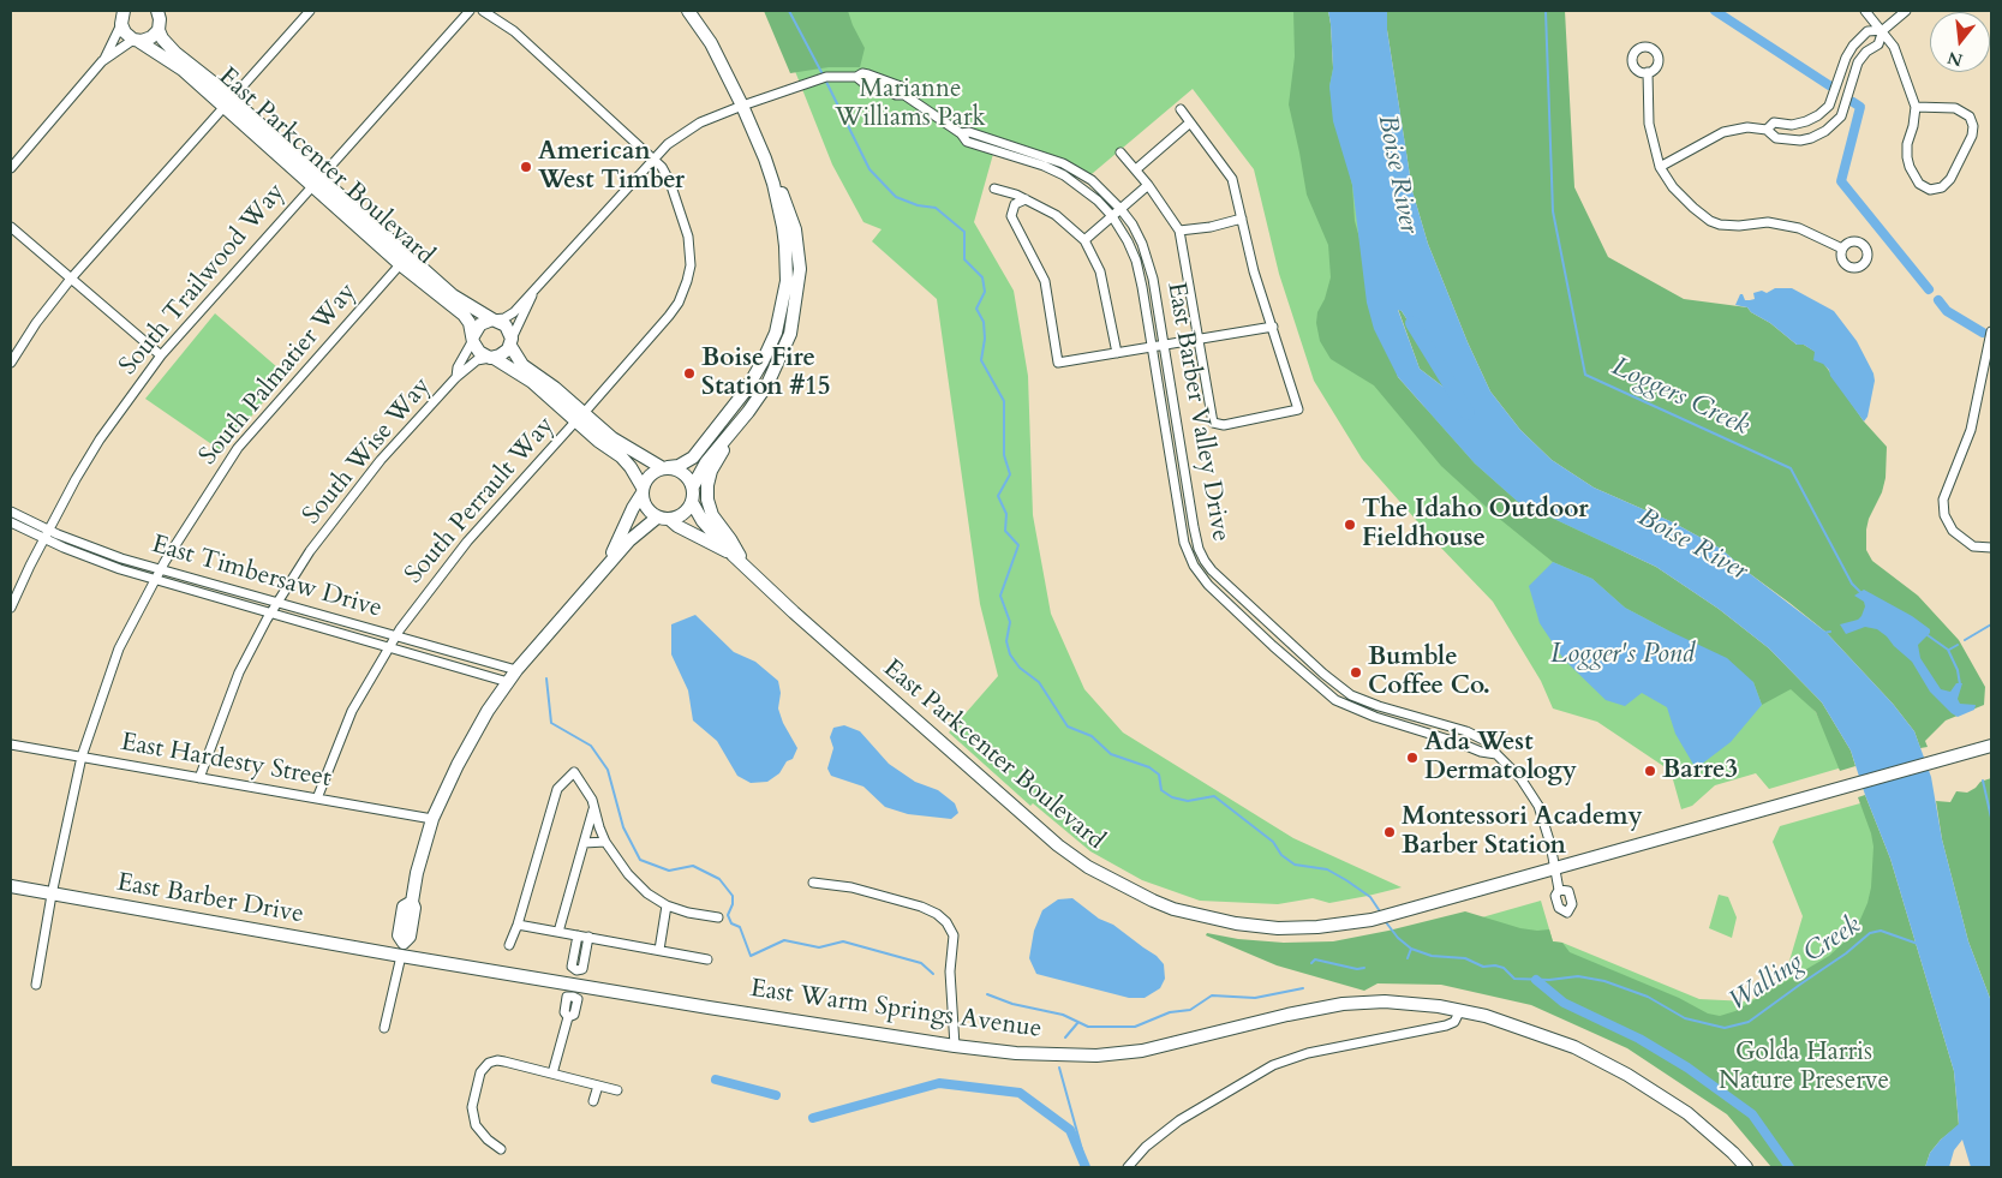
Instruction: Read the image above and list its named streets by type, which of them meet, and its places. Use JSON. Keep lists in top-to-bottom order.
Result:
{
  "streets": {
    "street": [
      "East Parkcenter Boulevard",
      "South Trailwood Way",
      "South Palmatier Way",
      "East Barber Valley Drive",
      "South Wise Way",
      "South Perrault Way",
      "East Timbersaw Drive",
      "East Hardesty Street",
      "East Barber Drive",
      "East Warm Springs Avenue"
    ]
  },
  "crossings": [
    ["East Parkcenter Boulevard", "South Trailwood Way"],
    ["East Parkcenter Boulevard", "South Palmatier Way"],
    ["East Parkcenter Boulevard", "East Barber Valley Drive"],
    ["East Parkcenter Boulevard", "South Wise Way"],
    ["South Trailwood Way", "East Timbersaw Drive"],
    ["South Palmatier Way", "East Timbersaw Drive"],
    ["South Palmatier Way", "East Hardesty Street"],
    ["South Palmatier Way", "East Barber Drive"],
    ["South Wise Way", "East Timbersaw Drive"],
    ["South Wise Way", "East Hardesty Street"],
    ["South Perrault Way", "East Timbersaw Drive"],
    ["South Perrault Way", "East Hardesty Street"],
    ["East Barber Drive", "East Warm Springs Avenue"]
  ],
  "water": [
    "Boise River",
    "Loggers Creek",
    "Logger's Pond",
    "Walling Creek"
  ],
  "parks": ["Marianne Williams Park", "Golda Harris Nature Preserve"],
  "places": [
    "American West Timber",
    "Boise Fire Station #15",
    "The Idaho Outdoor Fieldhouse",
    "Bumble Coffee Co.",
    "Ada West Dermatology",
    "Barre3",
    "Montessori Academy Barber Station"
  ],
  "north": "bottom"
}
